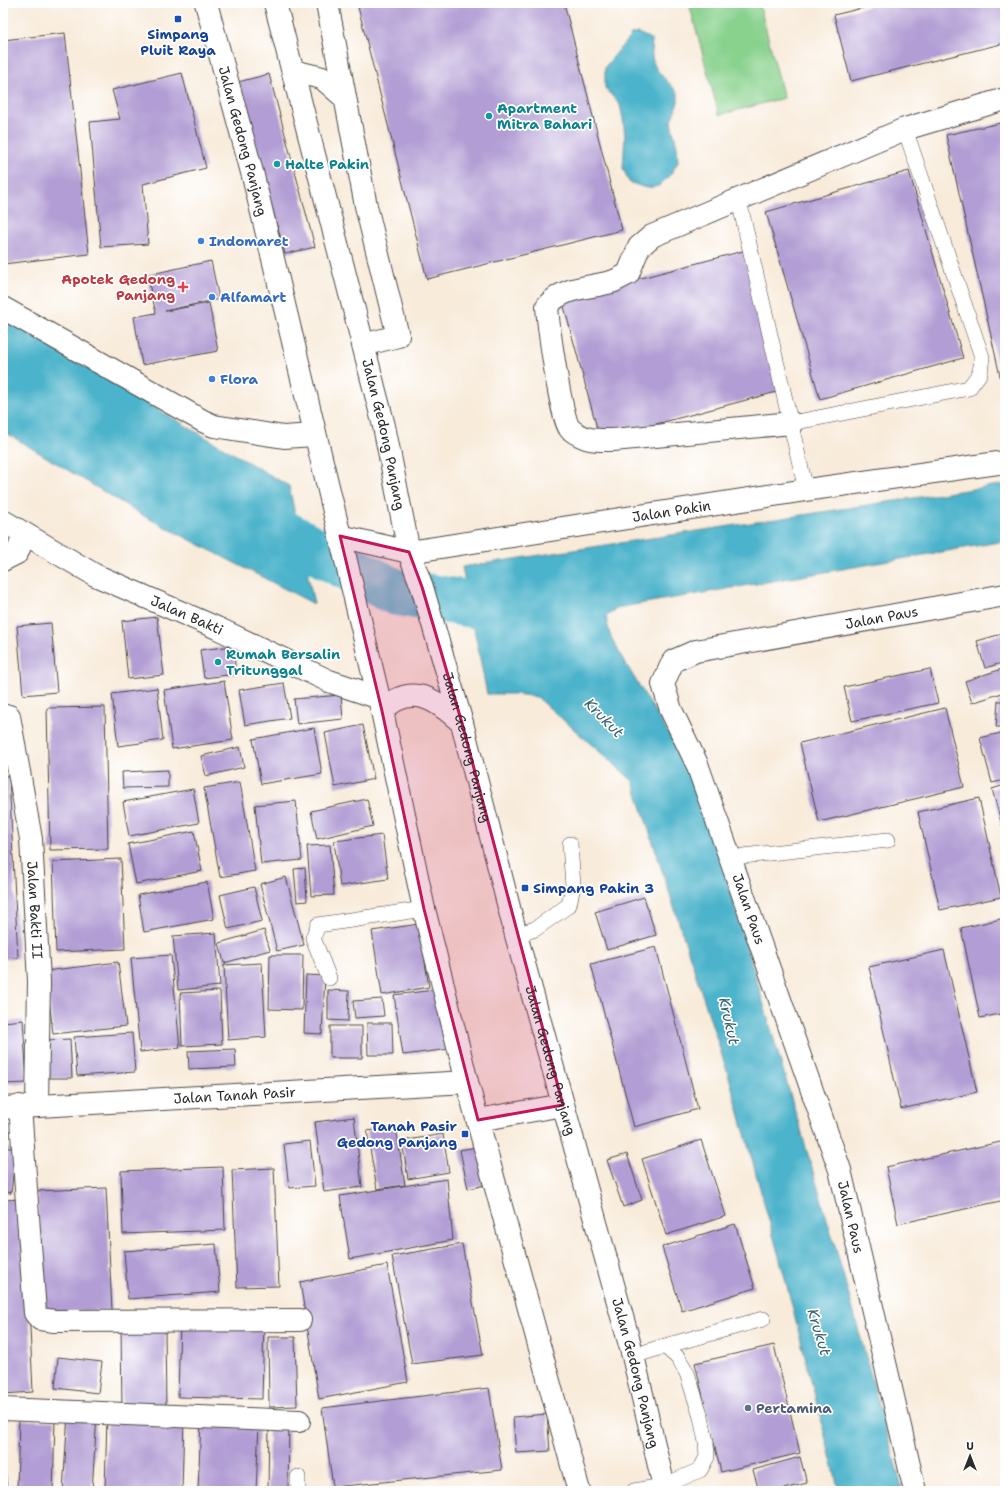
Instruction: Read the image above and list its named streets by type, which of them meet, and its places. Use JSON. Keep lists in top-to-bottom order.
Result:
{
  "streets": {
    "main road": [
      "Jalan Gedong Panjang",
      "Jalan Pakin",
      "Jalan Bakti",
      "Jalan Paus",
      "Jalan Bakti II",
      "Jalan Tanah Pasir"
    ]
  },
  "crossings": [
    ["Jalan Gedong Panjang", "Jalan Pakin"],
    ["Jalan Gedong Panjang", "Jalan Bakti"],
    ["Jalan Gedong Panjang", "Jalan Tanah Pasir"],
    ["Jalan Bakti II", "Jalan Tanah Pasir"]
  ],
  "water": ["Krukut"],
  "places": {
    "transit": ["Simpang Pluit Raya", "Simpang Pakin 3", "Tanah Pasir Gedong Panjang"],
    "other": [
      "Apartment Mitra Bahari",
      "Halte Pakin",
      "Indomaret",
      "Alfamart",
      "Flora",
      "Rumah Bersalin Tritunggal",
      "Pertamina"
    ],
    "health": ["Apotek Gedong Panjang"]
  },
  "north": "top"
}
